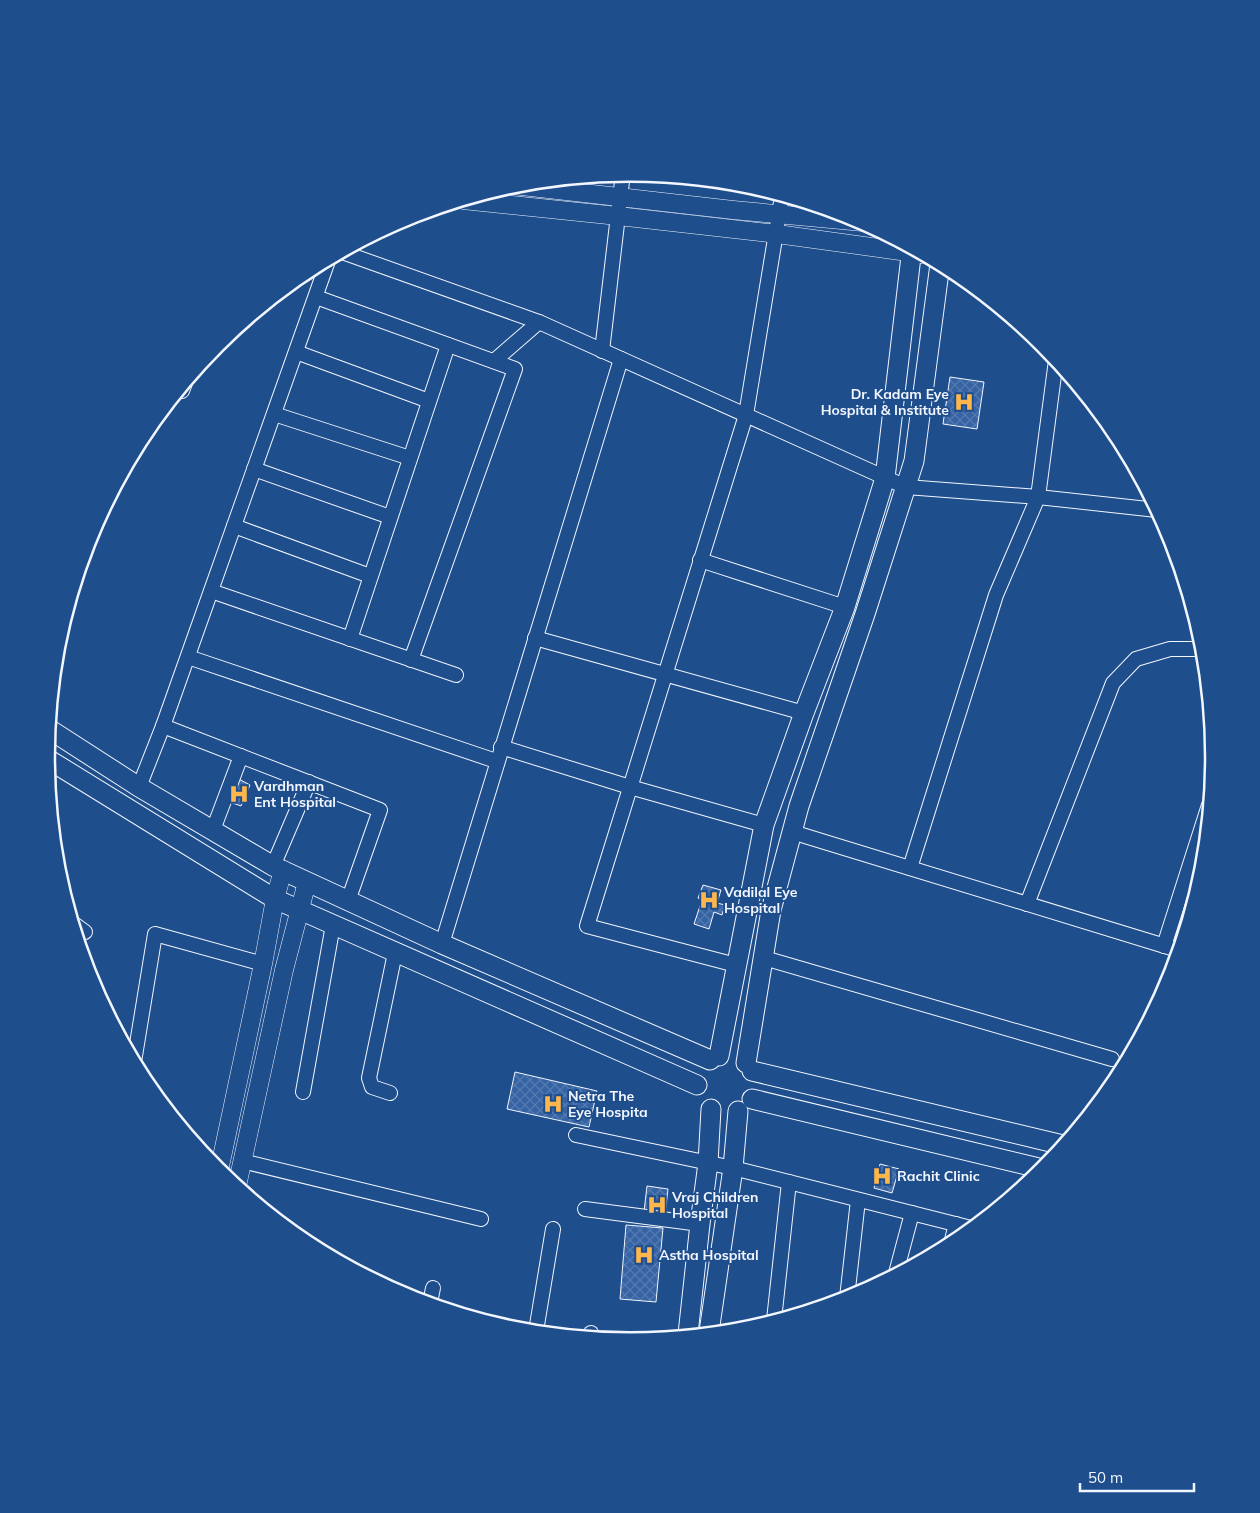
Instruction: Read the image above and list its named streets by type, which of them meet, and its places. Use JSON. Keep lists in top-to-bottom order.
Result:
{
  "places": {
    "hospital": [
      "Dr. Kadam Eye Hospital & Institute",
      "Vardhman Ent Hospital",
      "Vadilal Eye Hospital",
      "Netra The Eye Hospita",
      "Rachit Clinic",
      "Vraj Children Hospital",
      "Astha Hospital"
    ]
  },
  "scale_bar": "50 m"
}
